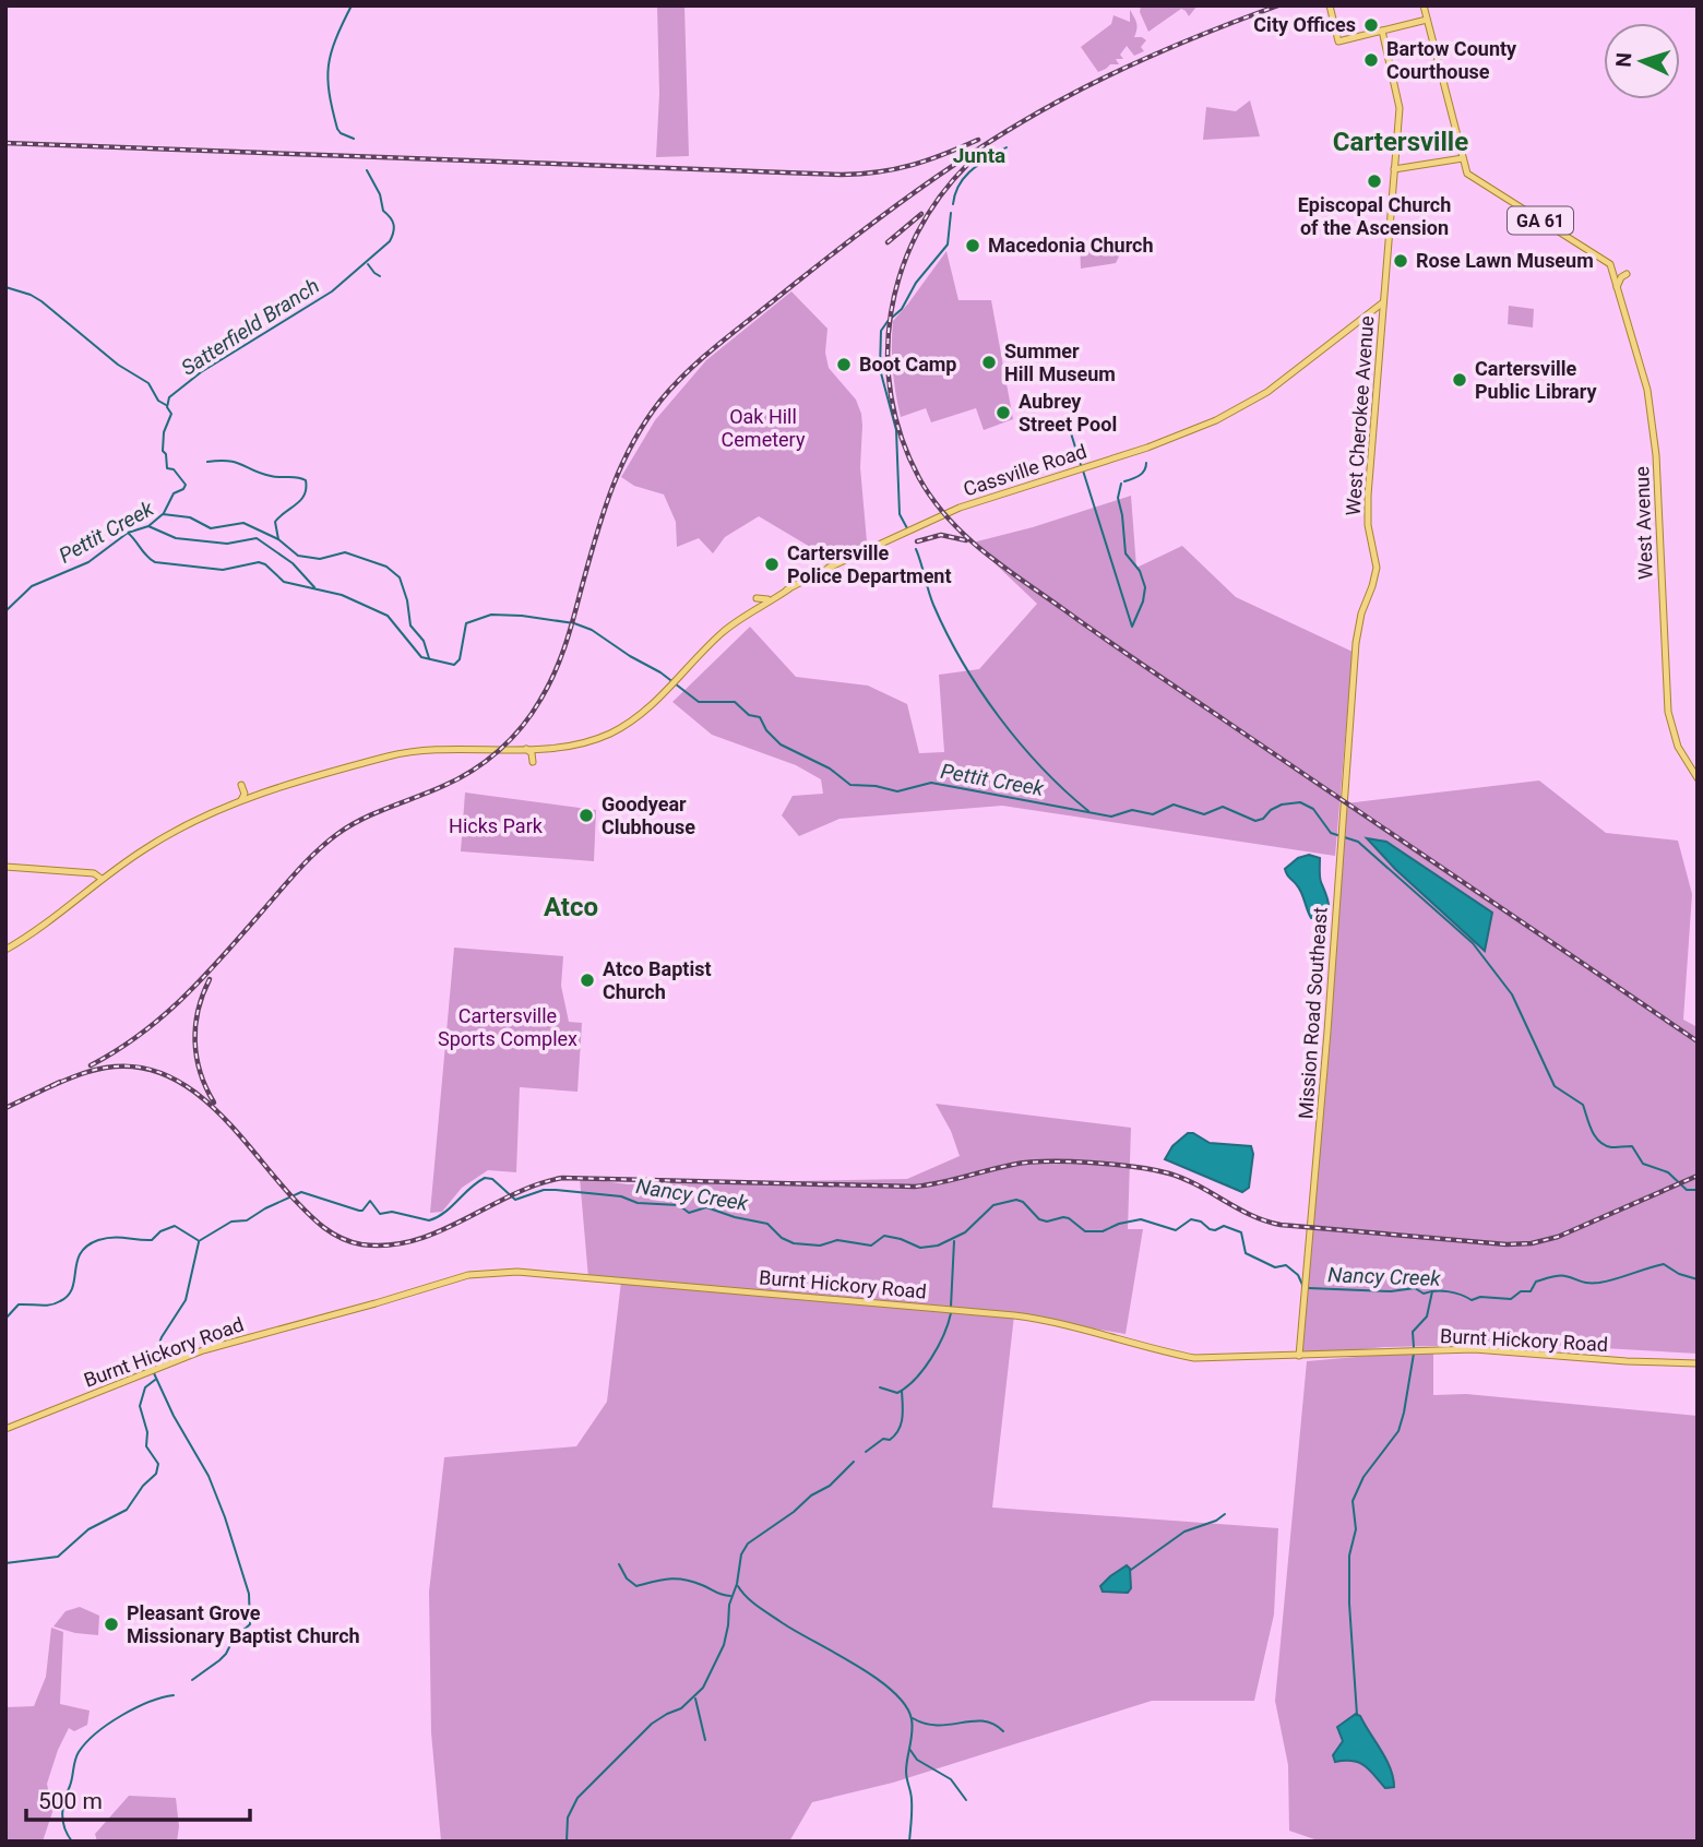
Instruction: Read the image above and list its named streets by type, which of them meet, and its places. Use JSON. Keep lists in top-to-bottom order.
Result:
{
  "streets": {
    "main road": [
      "GA 61",
      "West Cherokee Avenue",
      "Cassville Road",
      "West Avenue",
      "Mission Road Southeast",
      "Burnt Hickory Road"
    ]
  },
  "crossings": [
    ["GA 61", "West Avenue"],
    ["West Cherokee Avenue", "Cassville Road"],
    ["West Cherokee Avenue", "Mission Road Southeast"],
    ["Mission Road Southeast", "Burnt Hickory Road"]
  ],
  "districts": ["Cartersville", "Junta", "Atco"],
  "water": ["Satterfield Branch", "Pettit Creek", "Nancy Creek"],
  "parks": ["Oak Hill Cemetery", "Hicks Park", "Cartersville Sports Complex"],
  "places": [
    "City Offices",
    "Bartow County Courthouse",
    "Episcopal Church of the Ascension",
    "Macedonia Church",
    "Rose Lawn Museum",
    "Summer Hill Museum",
    "Boot Camp",
    "Cartersville Public Library",
    "Aubrey Street Pool",
    "Cartersville Police Department",
    "Goodyear Clubhouse",
    "Atco Baptist Church",
    "Pleasant Grove Missionary Baptist Church"
  ],
  "scale_bar": "500 m",
  "north": "left"
}
